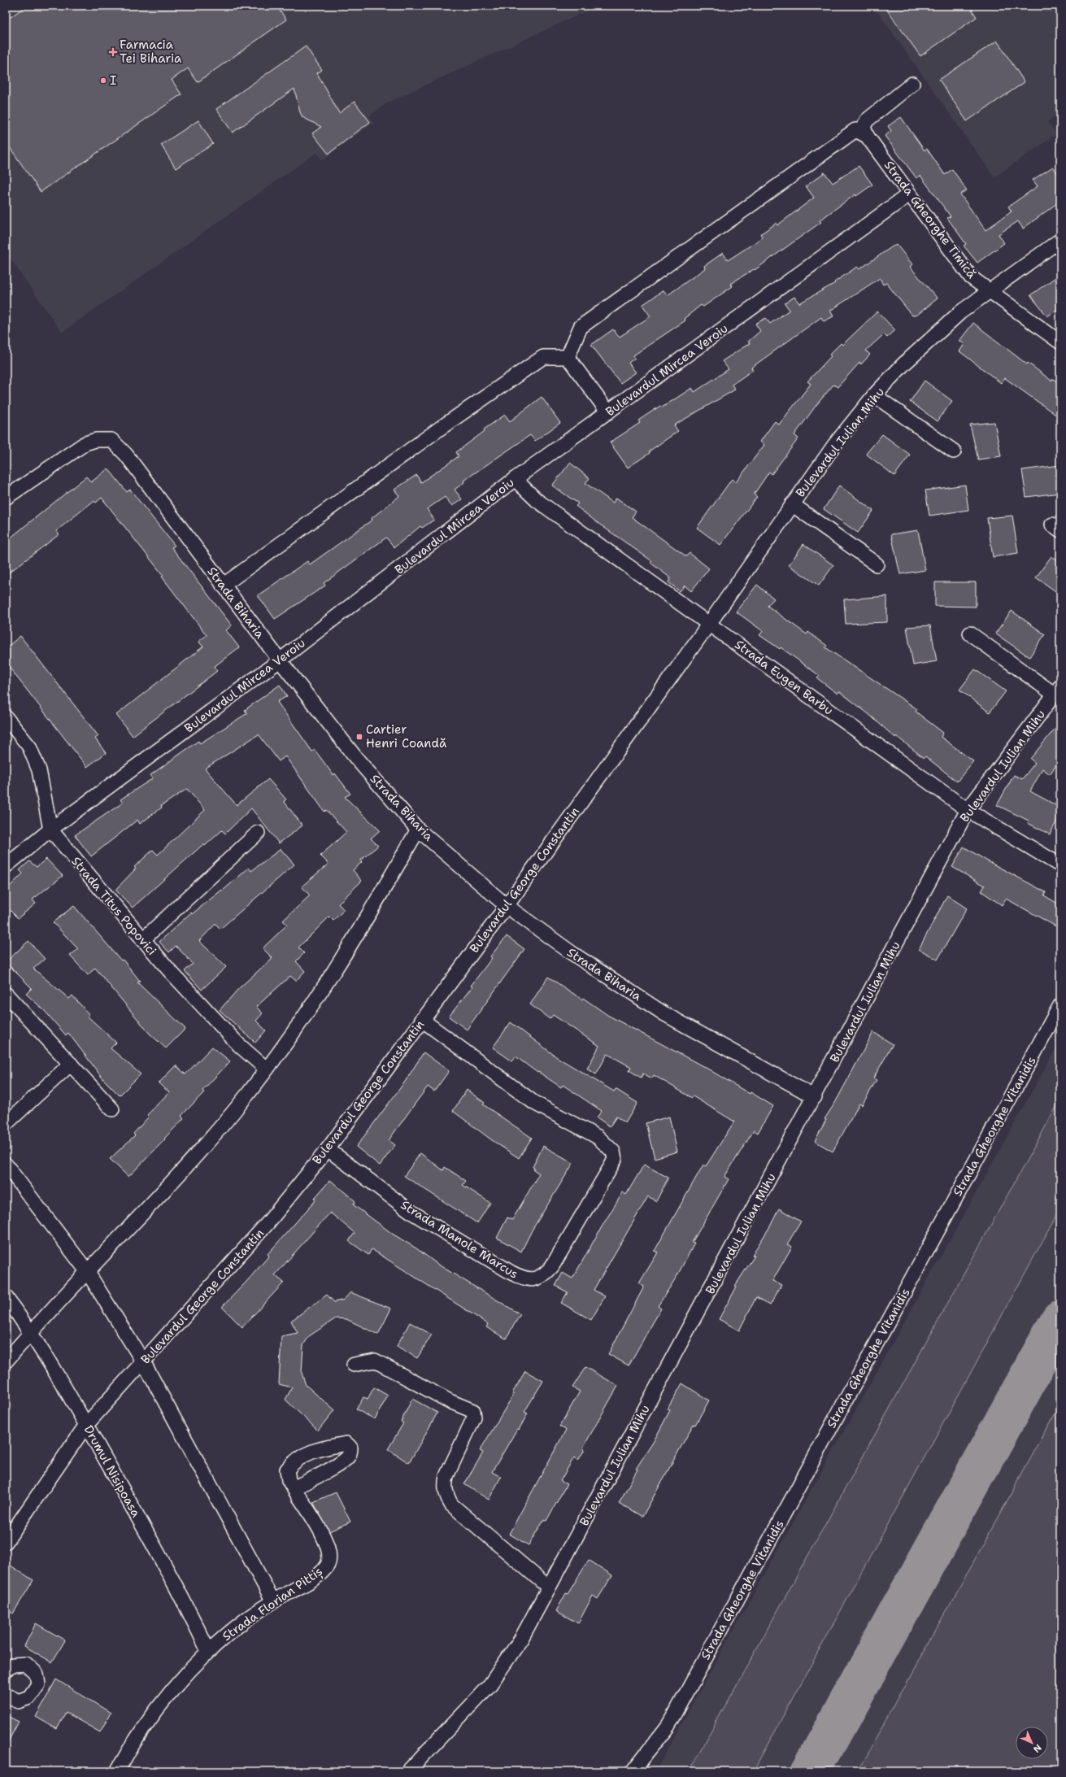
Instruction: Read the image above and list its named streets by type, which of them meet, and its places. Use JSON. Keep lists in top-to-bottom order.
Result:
{
  "streets": {
    "street": [
      "Strada Gheorghe Timică",
      "Bulevardul Mircea Veroiu",
      "Bulevardul Iulian Mihu",
      "Strada Biharia",
      "Strada Eugen Barbu",
      "Bulevardul George Constantin",
      "Strada Titus Popovici",
      "Strada Gheorghe Vitanidis",
      "Strada Manole Marcus",
      "Drumul Nisipoasa",
      "Strada Florian Pittiș"
    ]
  },
  "crossings": [
    ["Strada Gheorghe Timică", "Bulevardul Mircea Veroiu"],
    ["Strada Gheorghe Timică", "Bulevardul Iulian Mihu"],
    ["Bulevardul Mircea Veroiu", "Strada Biharia"],
    ["Bulevardul Mircea Veroiu", "Strada Eugen Barbu"],
    ["Bulevardul Mircea Veroiu", "Strada Titus Popovici"],
    ["Bulevardul Iulian Mihu", "Strada Biharia"],
    ["Bulevardul Iulian Mihu", "Strada Eugen Barbu"],
    ["Bulevardul Iulian Mihu", "Bulevardul George Constantin"],
    ["Strada Biharia", "Bulevardul George Constantin"],
    ["Strada Eugen Barbu", "Bulevardul George Constantin"],
    ["Bulevardul George Constantin", "Strada Manole Marcus"],
    ["Bulevardul George Constantin", "Drumul Nisipoasa"],
    ["Drumul Nisipoasa", "Strada Florian Pittiș"]
  ],
  "places": {
    "health": ["Farmacia Tei Biharia"],
    "other": ["I"],
    "transit": ["Cartier Henri Coandă"]
  },
  "north": "bottom right"
}
